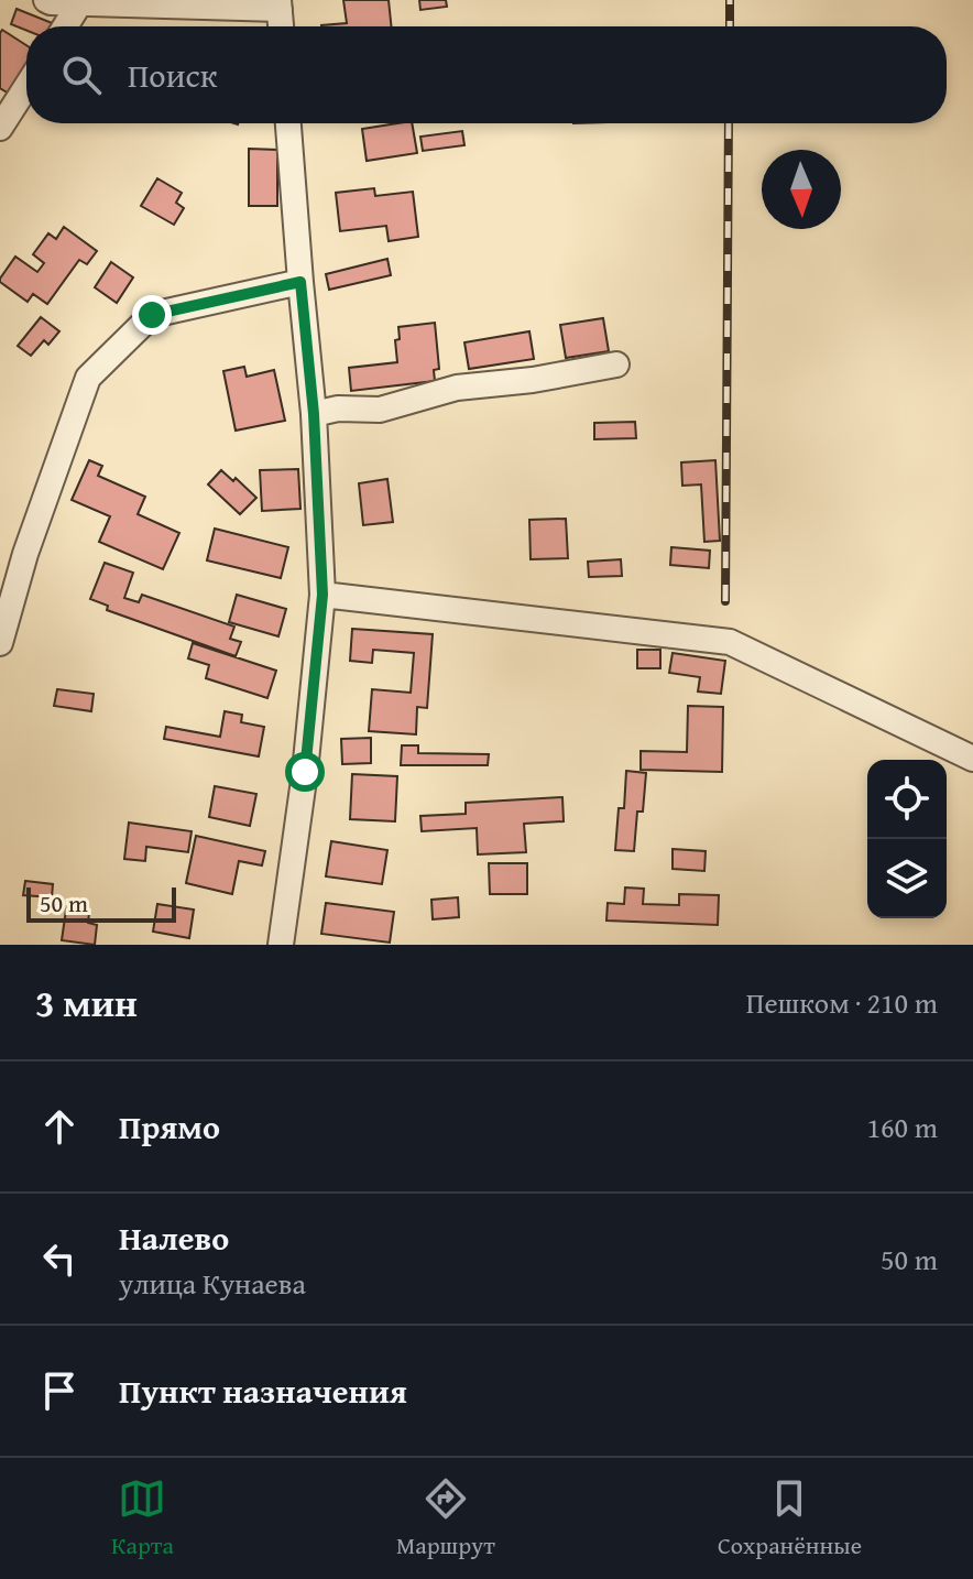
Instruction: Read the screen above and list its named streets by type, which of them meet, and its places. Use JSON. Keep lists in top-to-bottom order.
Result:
{
  "scale_bar": "50 m",
  "north": "bottom",
  "page": {
    "search": "Поиск",
    "scale": "50 m",
    "heading": ["3 мин", "Пешком · 210 m"],
    "list": [
      ["Прямо", "160 m"],
      ["Налево", "улица Кунаева", "50 m"],
      "Пункт назначения"
    ],
    "nav": ["Карта", "Маршрут", "Сохранённые"]
  }
}
